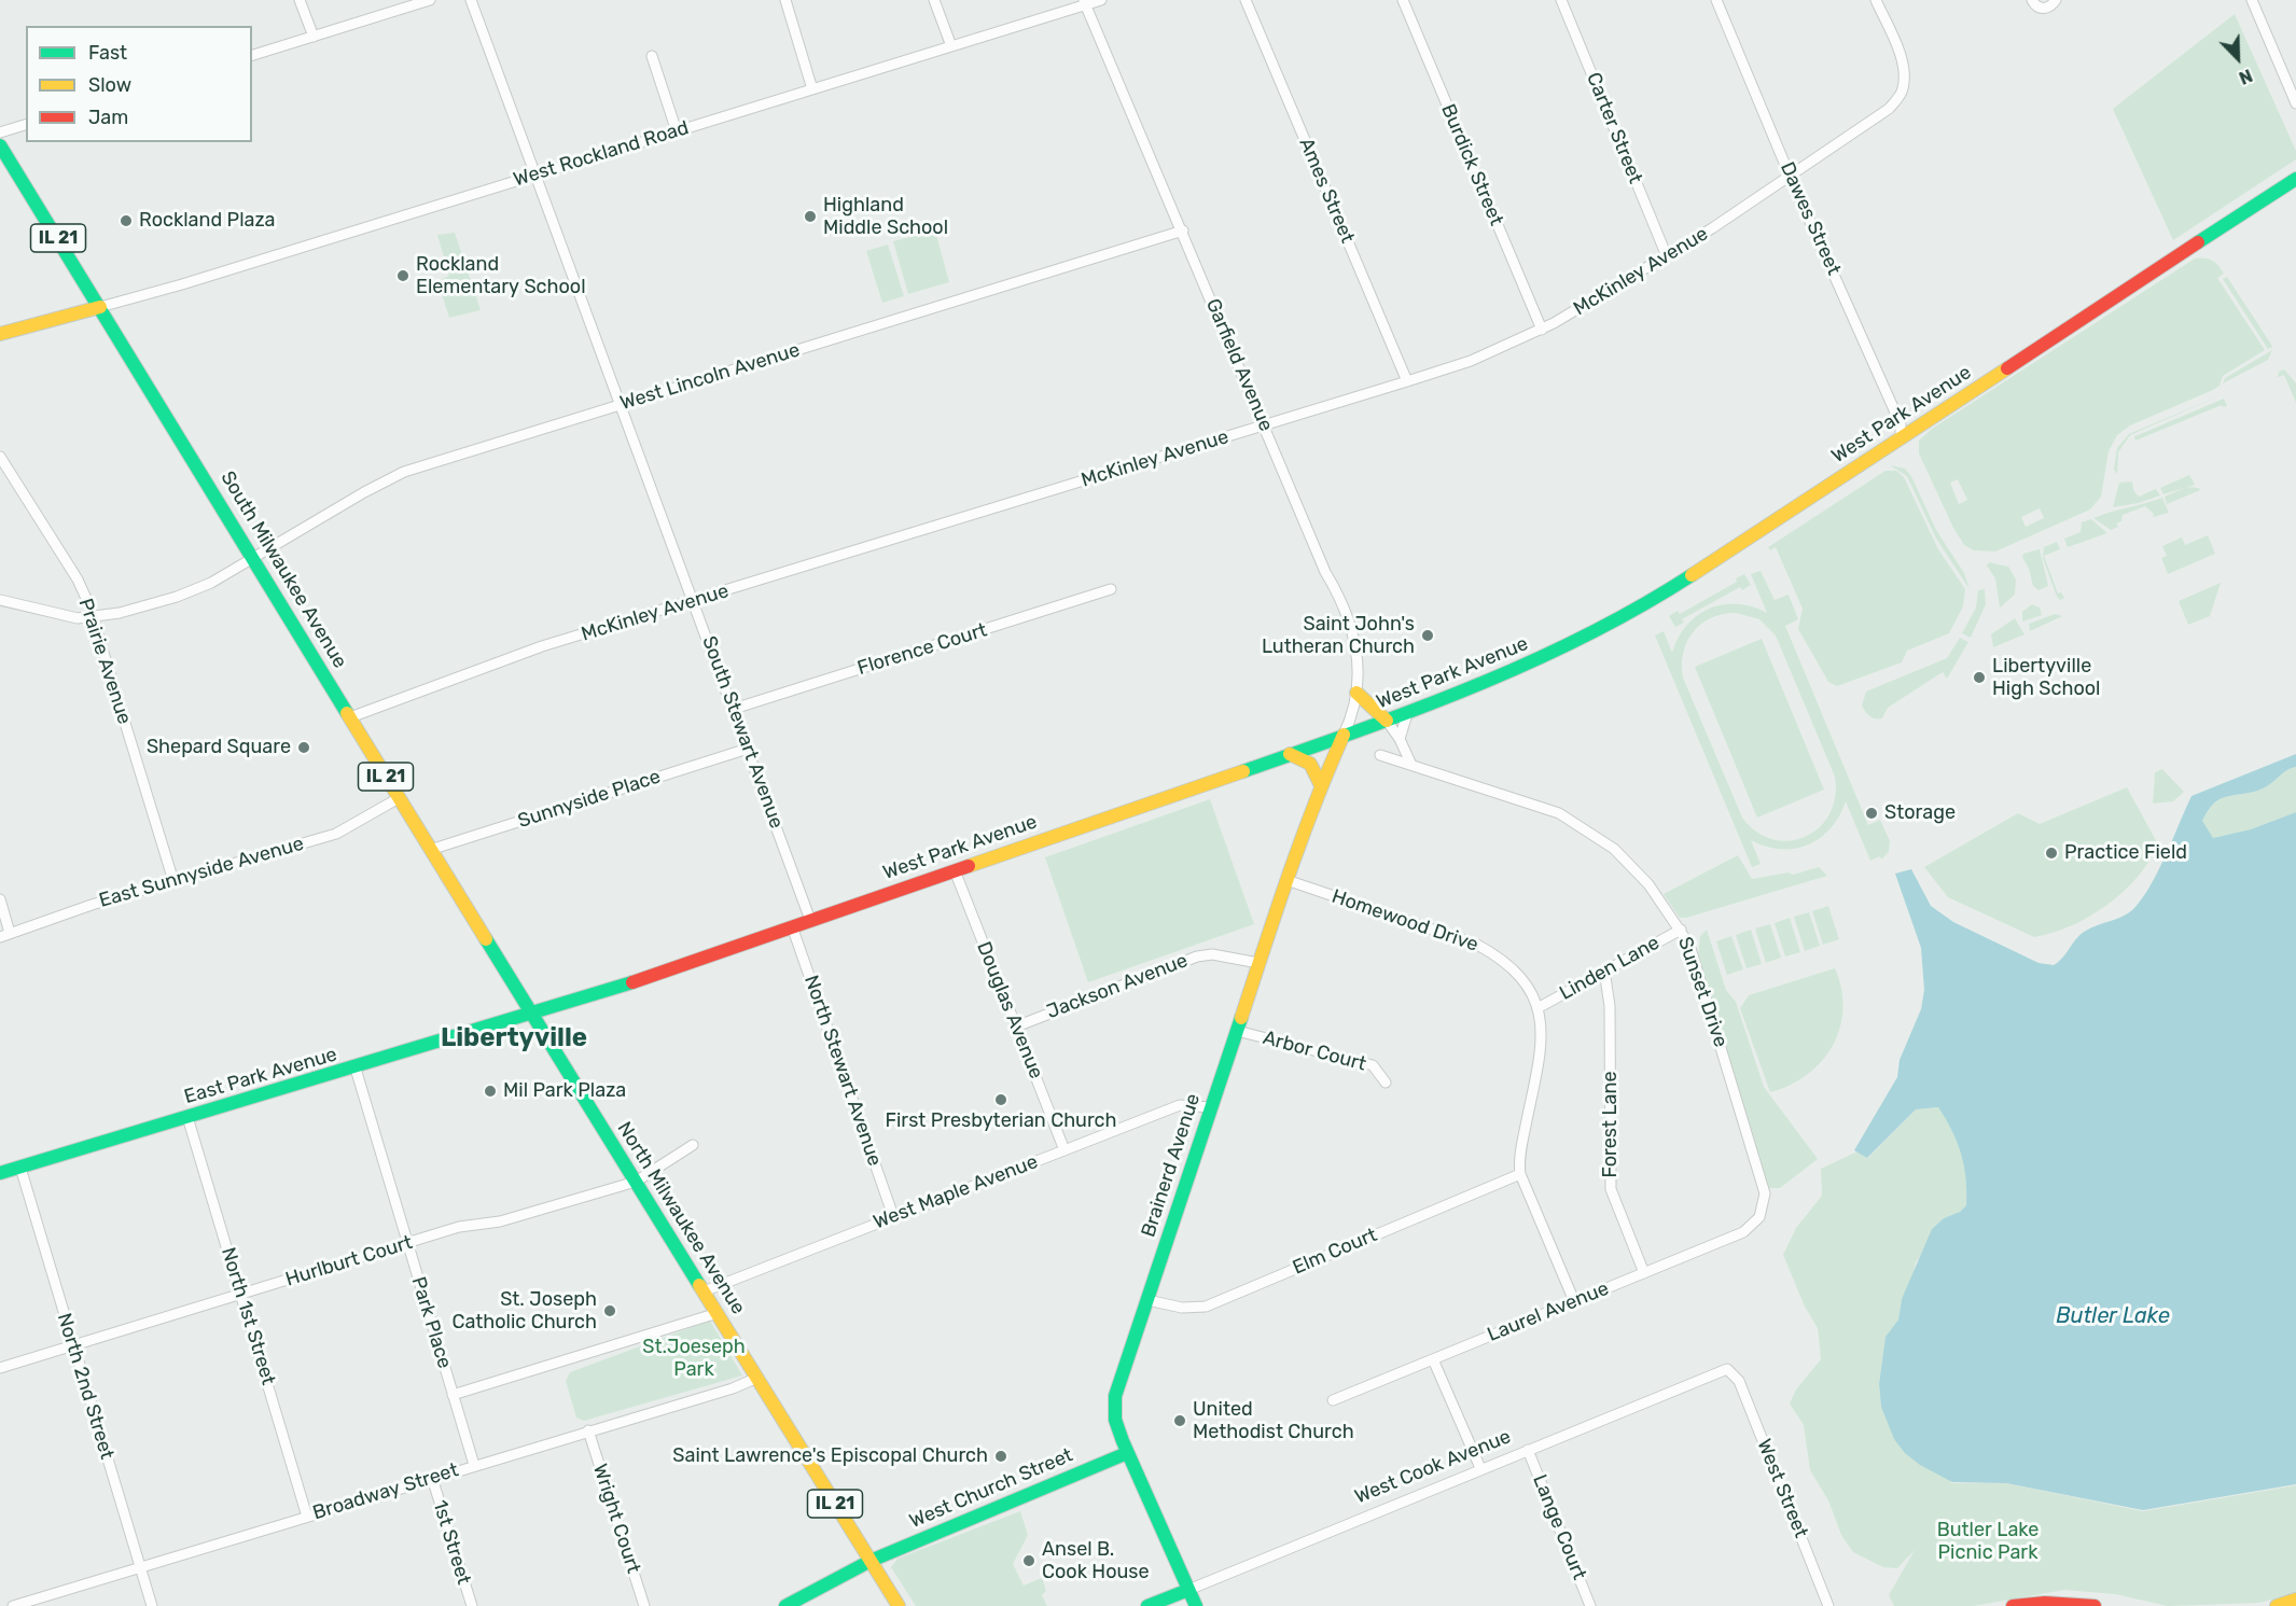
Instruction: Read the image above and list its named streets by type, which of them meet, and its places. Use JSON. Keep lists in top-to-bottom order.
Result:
{
  "streets": {
    "main road": [
      "IL 21",
      "West Park Avenue",
      "South Milwaukee Avenue",
      "East Park Avenue",
      "Brainerd Avenue",
      "North Milwaukee Avenue",
      "West Cook Avenue",
      "West Church Street"
    ],
    "street": [
      "Carter Street",
      "West Rockland Road",
      "Burdick Street",
      "Ames Street",
      "Dawes Street",
      "McKinley Avenue",
      "Garfield Avenue",
      "West Lincoln Avenue",
      "Florence Court",
      "Prairie Avenue",
      "South Stewart Avenue",
      "Sunnyside Place",
      "East Sunnyside Avenue",
      "Homewood Drive",
      "Linden Lane",
      "Jackson Avenue",
      "Sunset Drive",
      "Douglas Avenue",
      "Arbor Court",
      "North Stewart Avenue",
      "Forest Lane",
      "West Maple Avenue",
      "Elm Court",
      "Hurlburt Court",
      "Laurel Avenue",
      "North 1st Street",
      "Park Place",
      "North 2nd Street",
      "West Street",
      "Broadway Street",
      "Wright Court",
      "Lange Court",
      "1st Street"
    ]
  },
  "crossings": [
    ["Carter Street", "McKinley Avenue"],
    ["West Rockland Road", "Garfield Avenue"],
    ["West Rockland Road", "South Milwaukee Avenue"],
    ["West Rockland Road", "South Stewart Avenue"],
    ["Burdick Street", "McKinley Avenue"],
    ["Ames Street", "McKinley Avenue"],
    ["Dawes Street", "McKinley Avenue"],
    ["Dawes Street", "West Park Avenue"],
    ["McKinley Avenue", "Garfield Avenue"],
    ["McKinley Avenue", "South Milwaukee Avenue"],
    ["McKinley Avenue", "South Stewart Avenue"],
    ["Garfield Avenue", "West Lincoln Avenue"],
    ["Garfield Avenue", "West Park Avenue"],
    ["Garfield Avenue", "Brainerd Avenue"],
    ["West Lincoln Avenue", "South Milwaukee Avenue"],
    ["West Lincoln Avenue", "Prairie Avenue"],
    ["West Lincoln Avenue", "South Stewart Avenue"],
    ["West Park Avenue", "South Milwaukee Avenue"],
    ["West Park Avenue", "South Stewart Avenue"],
    ["West Park Avenue", "Douglas Avenue"],
    ["West Park Avenue", "North Stewart Avenue"],
    ["West Park Avenue", "East Park Avenue"],
    ["West Park Avenue", "Brainerd Avenue"],
    ["West Park Avenue", "North Milwaukee Avenue"],
    ["South Milwaukee Avenue", "Sunnyside Place"],
    ["South Milwaukee Avenue", "East Sunnyside Avenue"],
    ["South Milwaukee Avenue", "East Park Avenue"],
    ["South Milwaukee Avenue", "North Milwaukee Avenue"],
    ["Florence Court", "South Stewart Avenue"],
    ["Prairie Avenue", "East Sunnyside Avenue"],
    ["South Stewart Avenue", "Sunnyside Place"],
    ["Homewood Drive", "Linden Lane"],
    ["Homewood Drive", "Brainerd Avenue"],
    ["Homewood Drive", "Elm Court"],
    ["Homewood Drive", "Laurel Avenue"],
    ["Linden Lane", "Sunset Drive"],
    ["Linden Lane", "Forest Lane"],
    ["Jackson Avenue", "Douglas Avenue"],
    ["Jackson Avenue", "Brainerd Avenue"],
    ["Sunset Drive", "Laurel Avenue"],
    ["Douglas Avenue", "West Maple Avenue"],
    ["Arbor Court", "Brainerd Avenue"],
    ["North Stewart Avenue", "West Maple Avenue"],
    ["East Park Avenue", "North Milwaukee Avenue"],
    ["East Park Avenue", "North 1st Street"],
    ["East Park Avenue", "Park Place"],
    ["East Park Avenue", "North 2nd Street"],
    ["Forest Lane", "Laurel Avenue"],
    ["Brainerd Avenue", "West Maple Avenue"],
    ["Brainerd Avenue", "Elm Court"],
    ["Brainerd Avenue", "West Cook Avenue"],
    ["Brainerd Avenue", "West Church Street"],
    ["West Maple Avenue", "North Milwaukee Avenue"],
    ["North Milwaukee Avenue", "Hurlburt Court"],
    ["North Milwaukee Avenue", "West Church Street"],
    ["North Milwaukee Avenue", "Broadway Street"],
    ["Hurlburt Court", "North 1st Street"],
    ["Hurlburt Court", "Park Place"],
    ["Hurlburt Court", "North 2nd Street"],
    ["North 1st Street", "Broadway Street"],
    ["Park Place", "Broadway Street"],
    ["North 2nd Street", "Broadway Street"],
    ["West Cook Avenue", "West Street"],
    ["West Cook Avenue", "Lange Court"],
    ["Broadway Street", "Wright Court"],
    ["Broadway Street", "1st Street"]
  ],
  "districts": ["Libertyville"],
  "water": ["Butler Lake"],
  "parks": ["St.Joeseph Park", "Butler Lake Picnic Park"],
  "places": [
    "Highland Middle School",
    "Rockland Plaza",
    "Rockland Elementary School",
    "Saint John's Lutheran Church",
    "Libertyville High School",
    "Shepard Square",
    "Storage",
    "Practice Field",
    "Mil Park Plaza",
    "First Presbyterian Church",
    "St. Joseph Catholic Church",
    "United Methodist Church",
    "Saint Lawrence's Episcopal Church",
    "Ansel B. Cook House"
  ],
  "legend": ["Fast", "Slow", "Jam"],
  "north": "bottom right"
}
